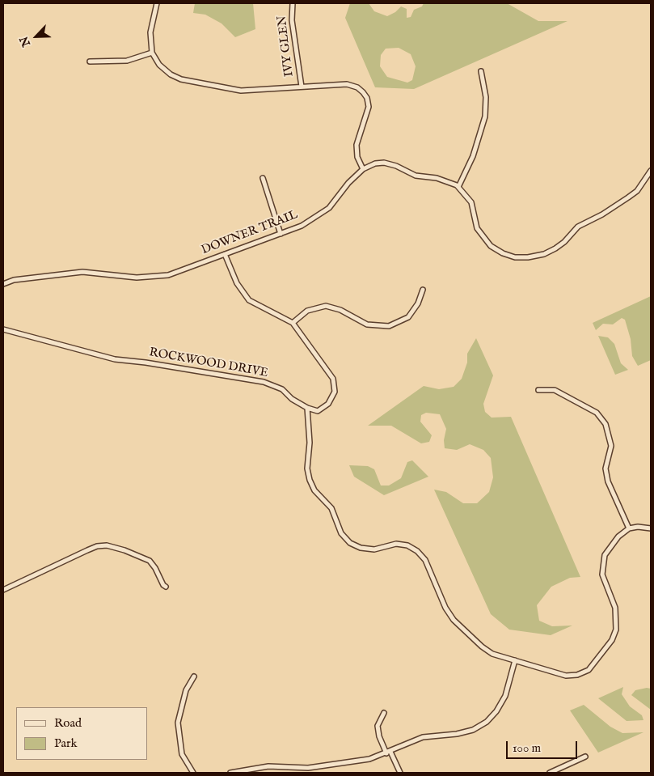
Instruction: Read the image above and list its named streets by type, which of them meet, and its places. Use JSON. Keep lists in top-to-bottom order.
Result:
{
  "streets": {
    "street": ["IVY GLEN", "DOWNER TRAIL", "ROCKWOOD DRIVE"]
  },
  "legend": ["Road", "Park"],
  "scale_bar": "100 m",
  "north": "bottom left"
}
